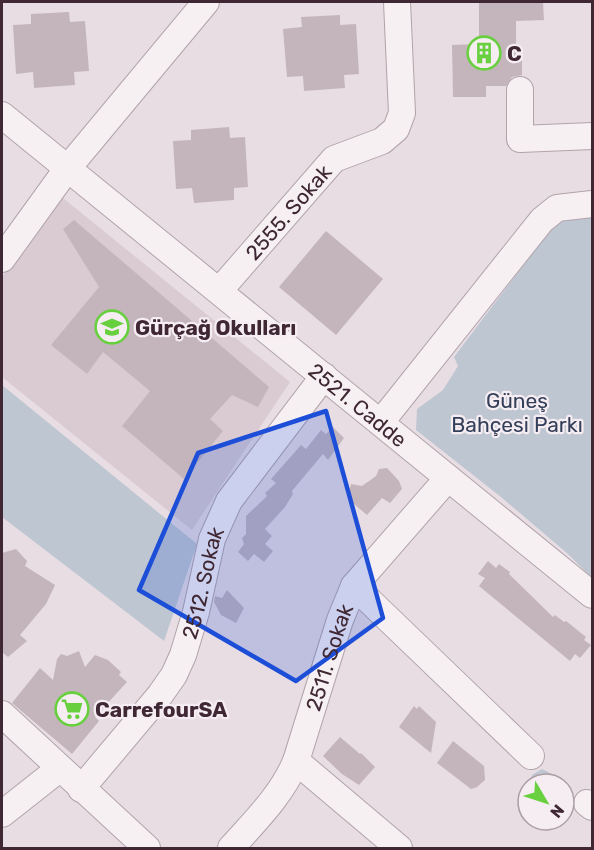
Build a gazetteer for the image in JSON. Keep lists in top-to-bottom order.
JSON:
{
  "streets": {
    "street": [
      "2555. Sokak",
      "2521. Cadde",
      "2512. Sokak",
      "2511. Sokak"
    ]
  },
  "crossings": [
    ["2555. Sokak", "2521. Cadde"],
    ["2521. Cadde", "2512. Sokak"],
    ["2521. Cadde", "2511. Sokak"]
  ],
  "parks": ["Güneş Bahçesi Parkı"],
  "places": {
    "building": ["C"],
    "school or university": ["Gürçağ Okulları"],
    "supermarket": ["CarrefourSA"]
  },
  "north": "bottom right"
}
